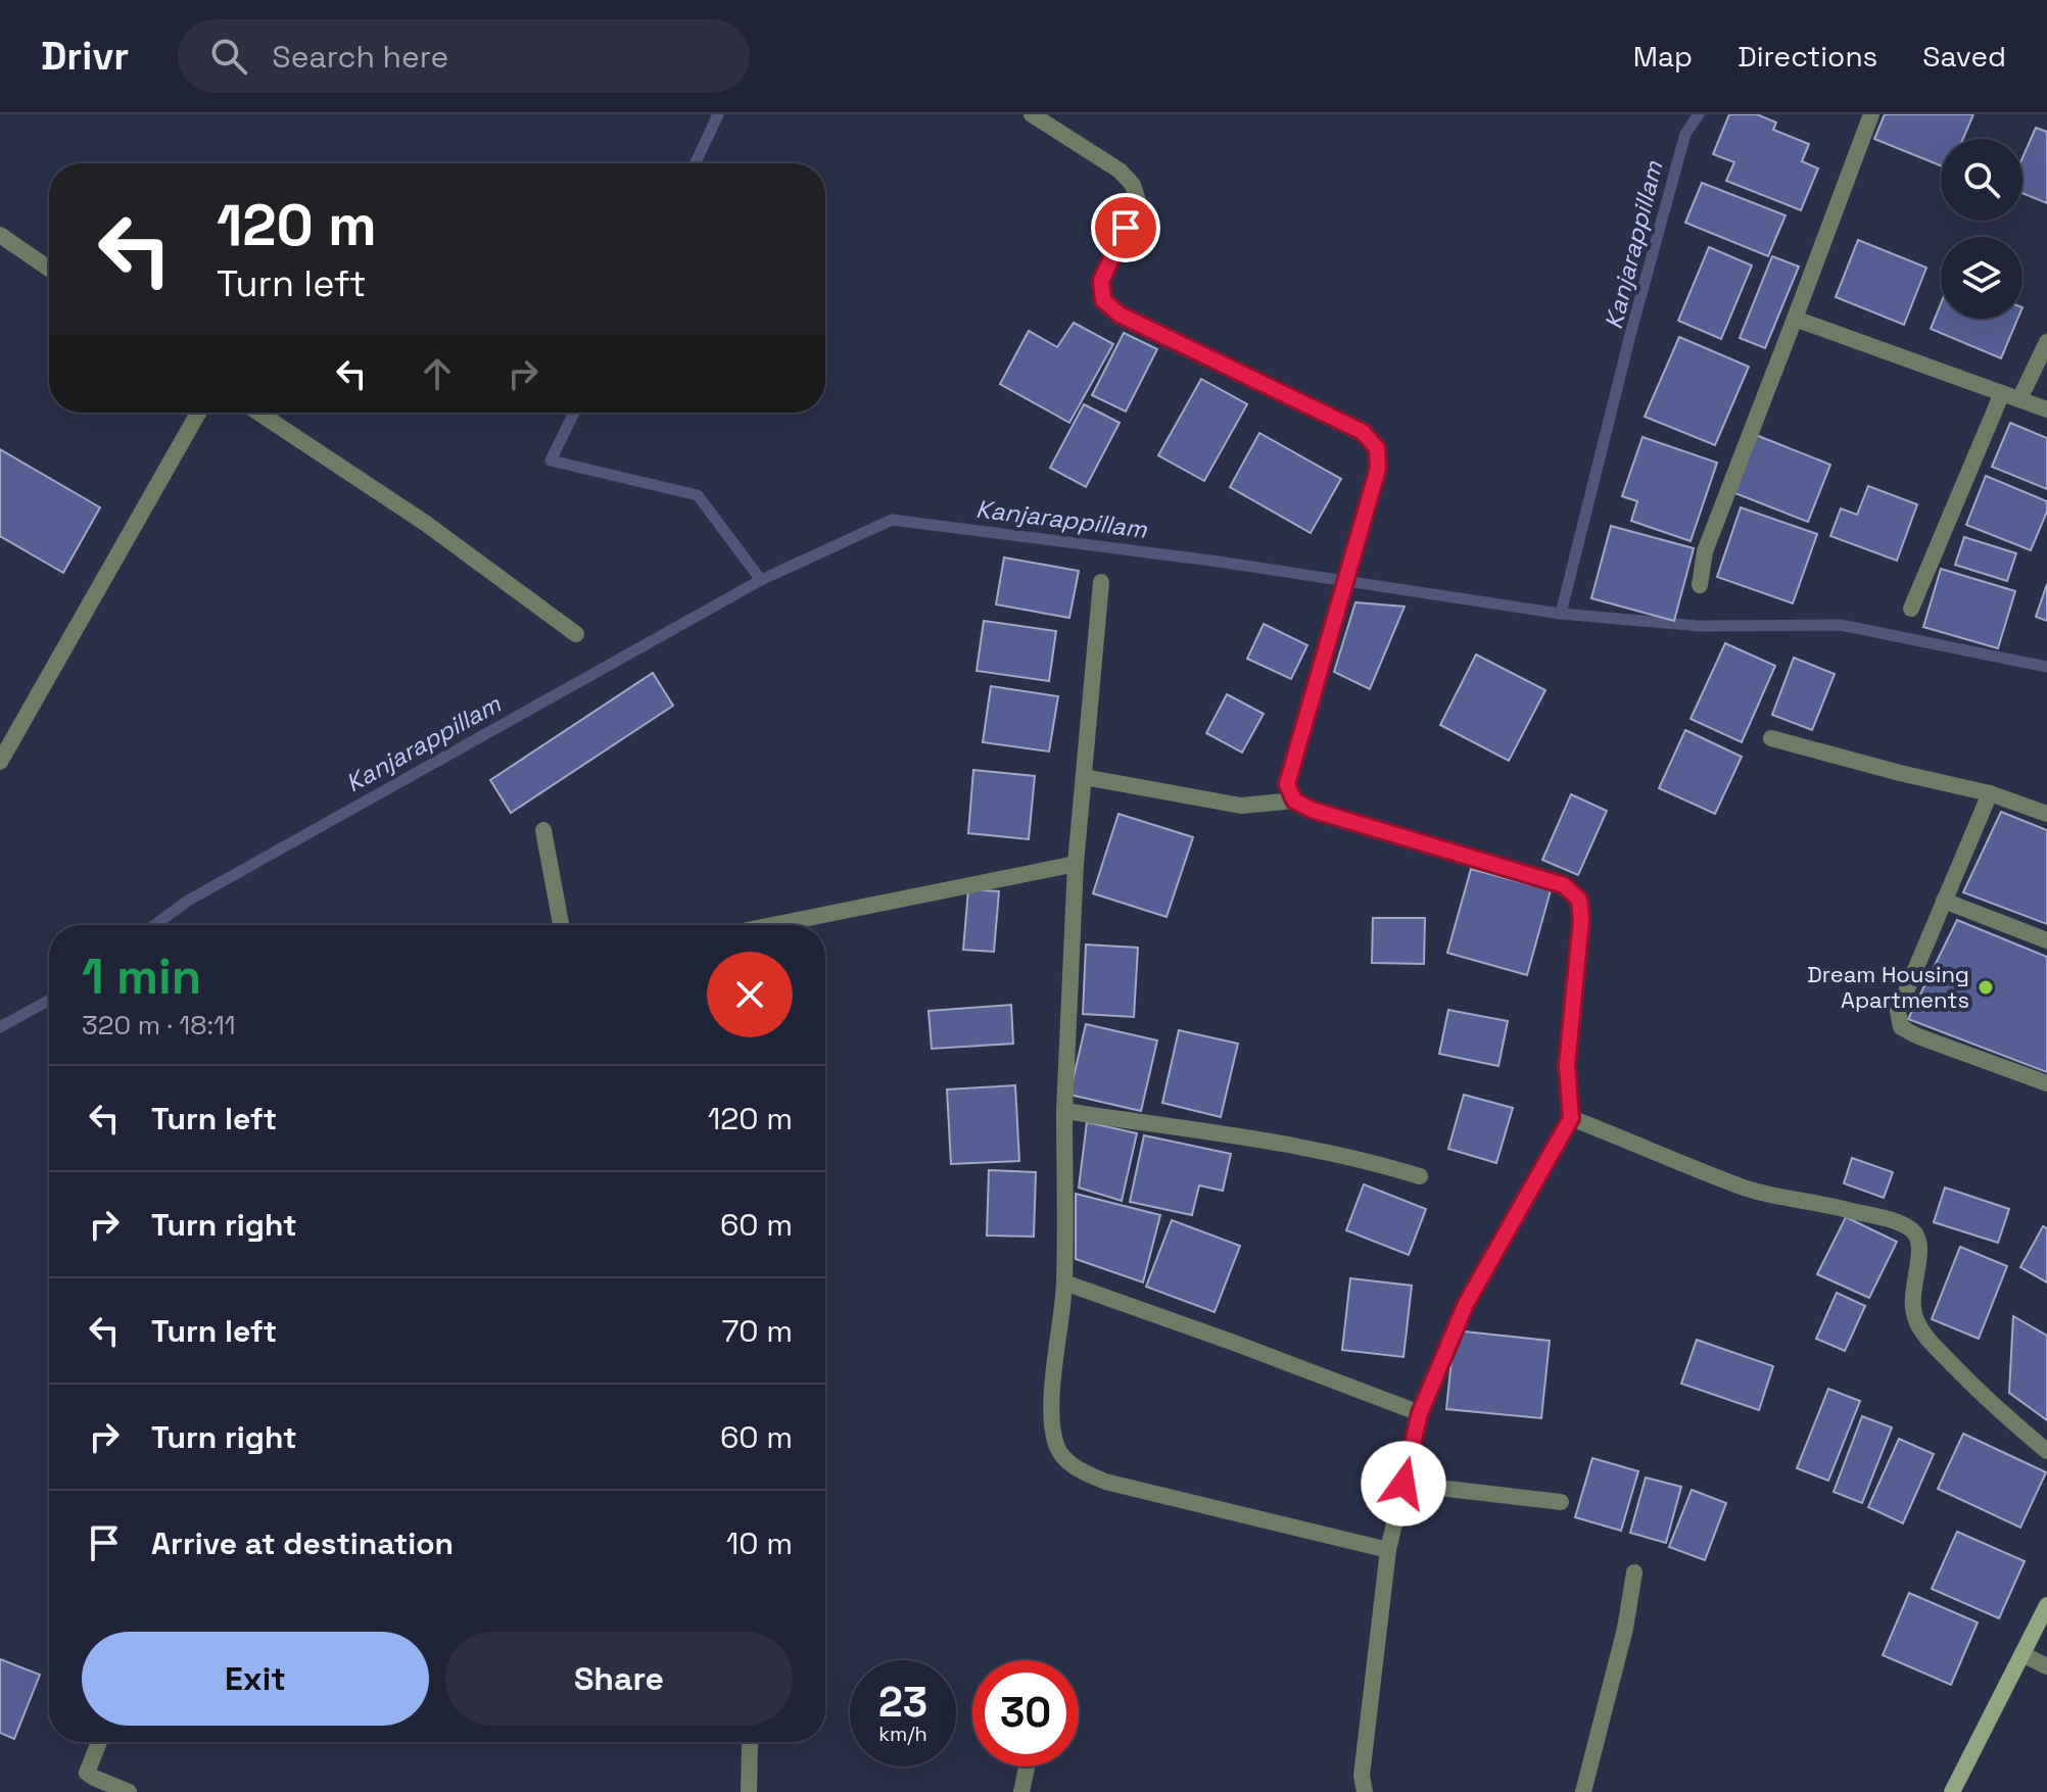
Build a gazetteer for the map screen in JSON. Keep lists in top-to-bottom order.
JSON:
{
  "water": ["Kanjarappillam"],
  "places": ["Dream Housing Apartments"],
  "page": {
    "header": "Drivr",
    "search": "Search here",
    "nav": ["Map", "Directions", "Saved"],
    "turn": ["120 m", "Turn left"],
    "heading": ["1 min", "320 m · 18:11"],
    "list": [
      {
        "name": "Turn left",
        "value": "120 m"
      },
      {
        "name": "Turn right",
        "value": "60 m"
      },
      {
        "name": "Turn left",
        "value": "70 m"
      },
      {
        "name": "Turn right",
        "value": "60 m"
      },
      {
        "name": "Arrive at destination",
        "value": "10 m"
      }
    ],
    "buttons": ["Exit", "Share"],
    "speed": "23 km/h",
    "limit": "30"
  }
}
